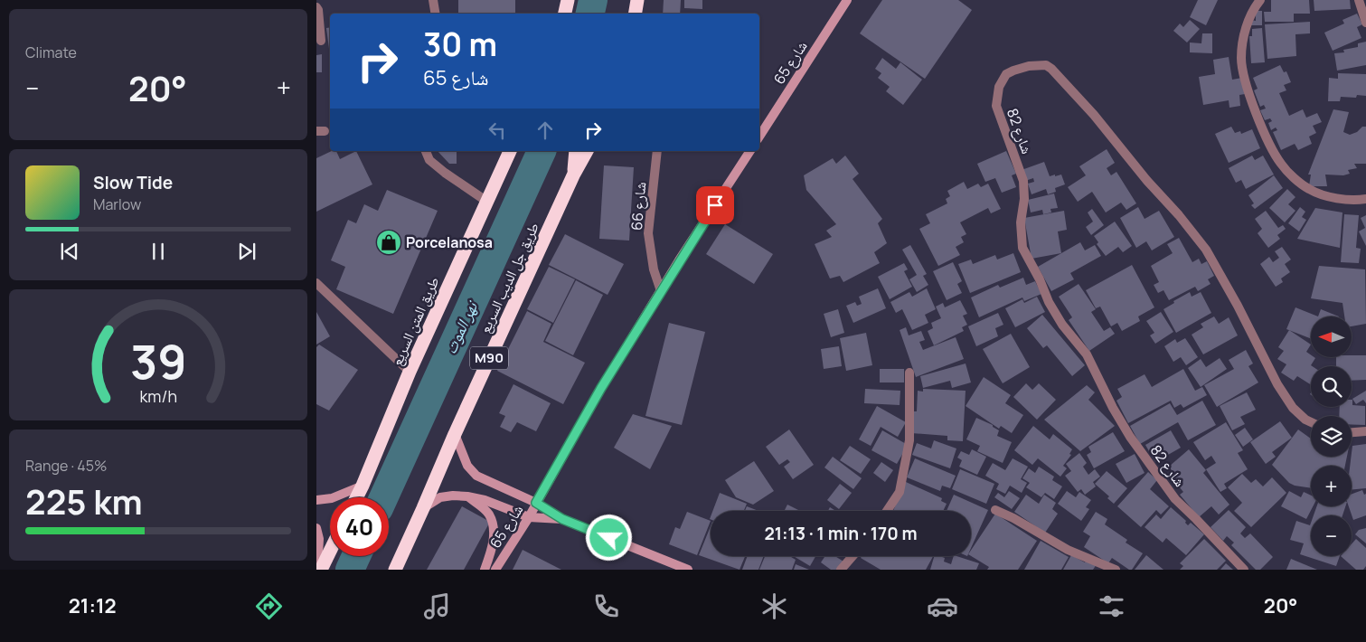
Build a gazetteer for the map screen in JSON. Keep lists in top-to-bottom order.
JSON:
{
  "streets": {
    "highway": ["طريق جل الديب السريع", "طريق المتن السريع", "M90"],
    "main road": ["شارع 65"],
    "street": ["شارع 82", "شارع 66"]
  },
  "crossings": [
    ["شارع 65", "شارع 66"]
  ],
  "water": ["نهر الموت"],
  "places": {
    "shop": ["Porcelanosa"]
  },
  "north": "left",
  "page": {
    "tile": [
      "Climate",
      ["Range · 45%", "225 km"]
    ],
    "turn": ["30 m", "شارع 65"],
    "heat": ["−", "20°", "+"],
    "song": ["Slow Tide", "Marlow"],
    "map_buttons": ["+", "−"],
    "limit": "40",
    "trip": "21:13 · 1 min · 170 m",
    "tabs": ["21:12", "20°"],
    "gauge": ["39", "km/h"]
  }
}
